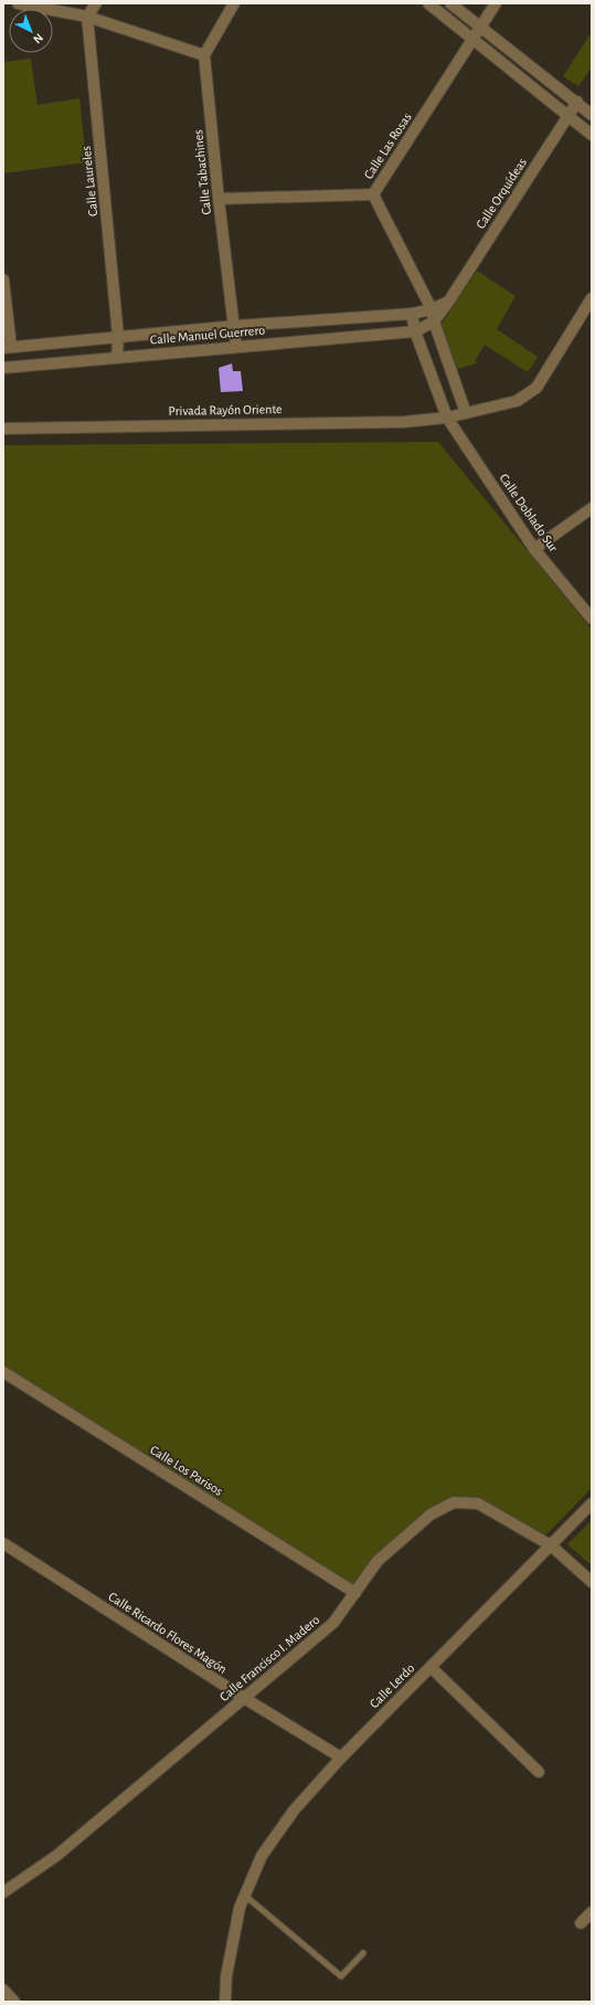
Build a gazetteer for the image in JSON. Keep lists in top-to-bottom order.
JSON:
{
  "streets": {
    "street": [
      "Calle Las Rosas",
      "Calle Tabachines",
      "Calle Laureles",
      "Calle Orquídeas",
      "Calle Manuel Guerrero",
      "Privada Rayón Oriente",
      "Calle Doblado Sur",
      "Calle Los Parisos",
      "Calle Ricardo Flores Magón",
      "Calle Francisco I. Madero",
      "Calle Lerdo"
    ]
  },
  "crossings": [
    ["Calle Las Rosas", "Calle Tabachines"],
    ["Calle Tabachines", "Calle Manuel Guerrero"],
    ["Calle Laureles", "Calle Manuel Guerrero"],
    ["Calle Orquídeas", "Calle Manuel Guerrero"],
    ["Privada Rayón Oriente", "Calle Doblado Sur"],
    ["Calle Los Parisos", "Calle Francisco I. Madero"],
    ["Calle Ricardo Flores Magón", "Calle Francisco I. Madero"],
    ["Calle Ricardo Flores Magón", "Calle Lerdo"],
    ["Calle Francisco I. Madero", "Calle Lerdo"]
  ],
  "north": "bottom right"
}
